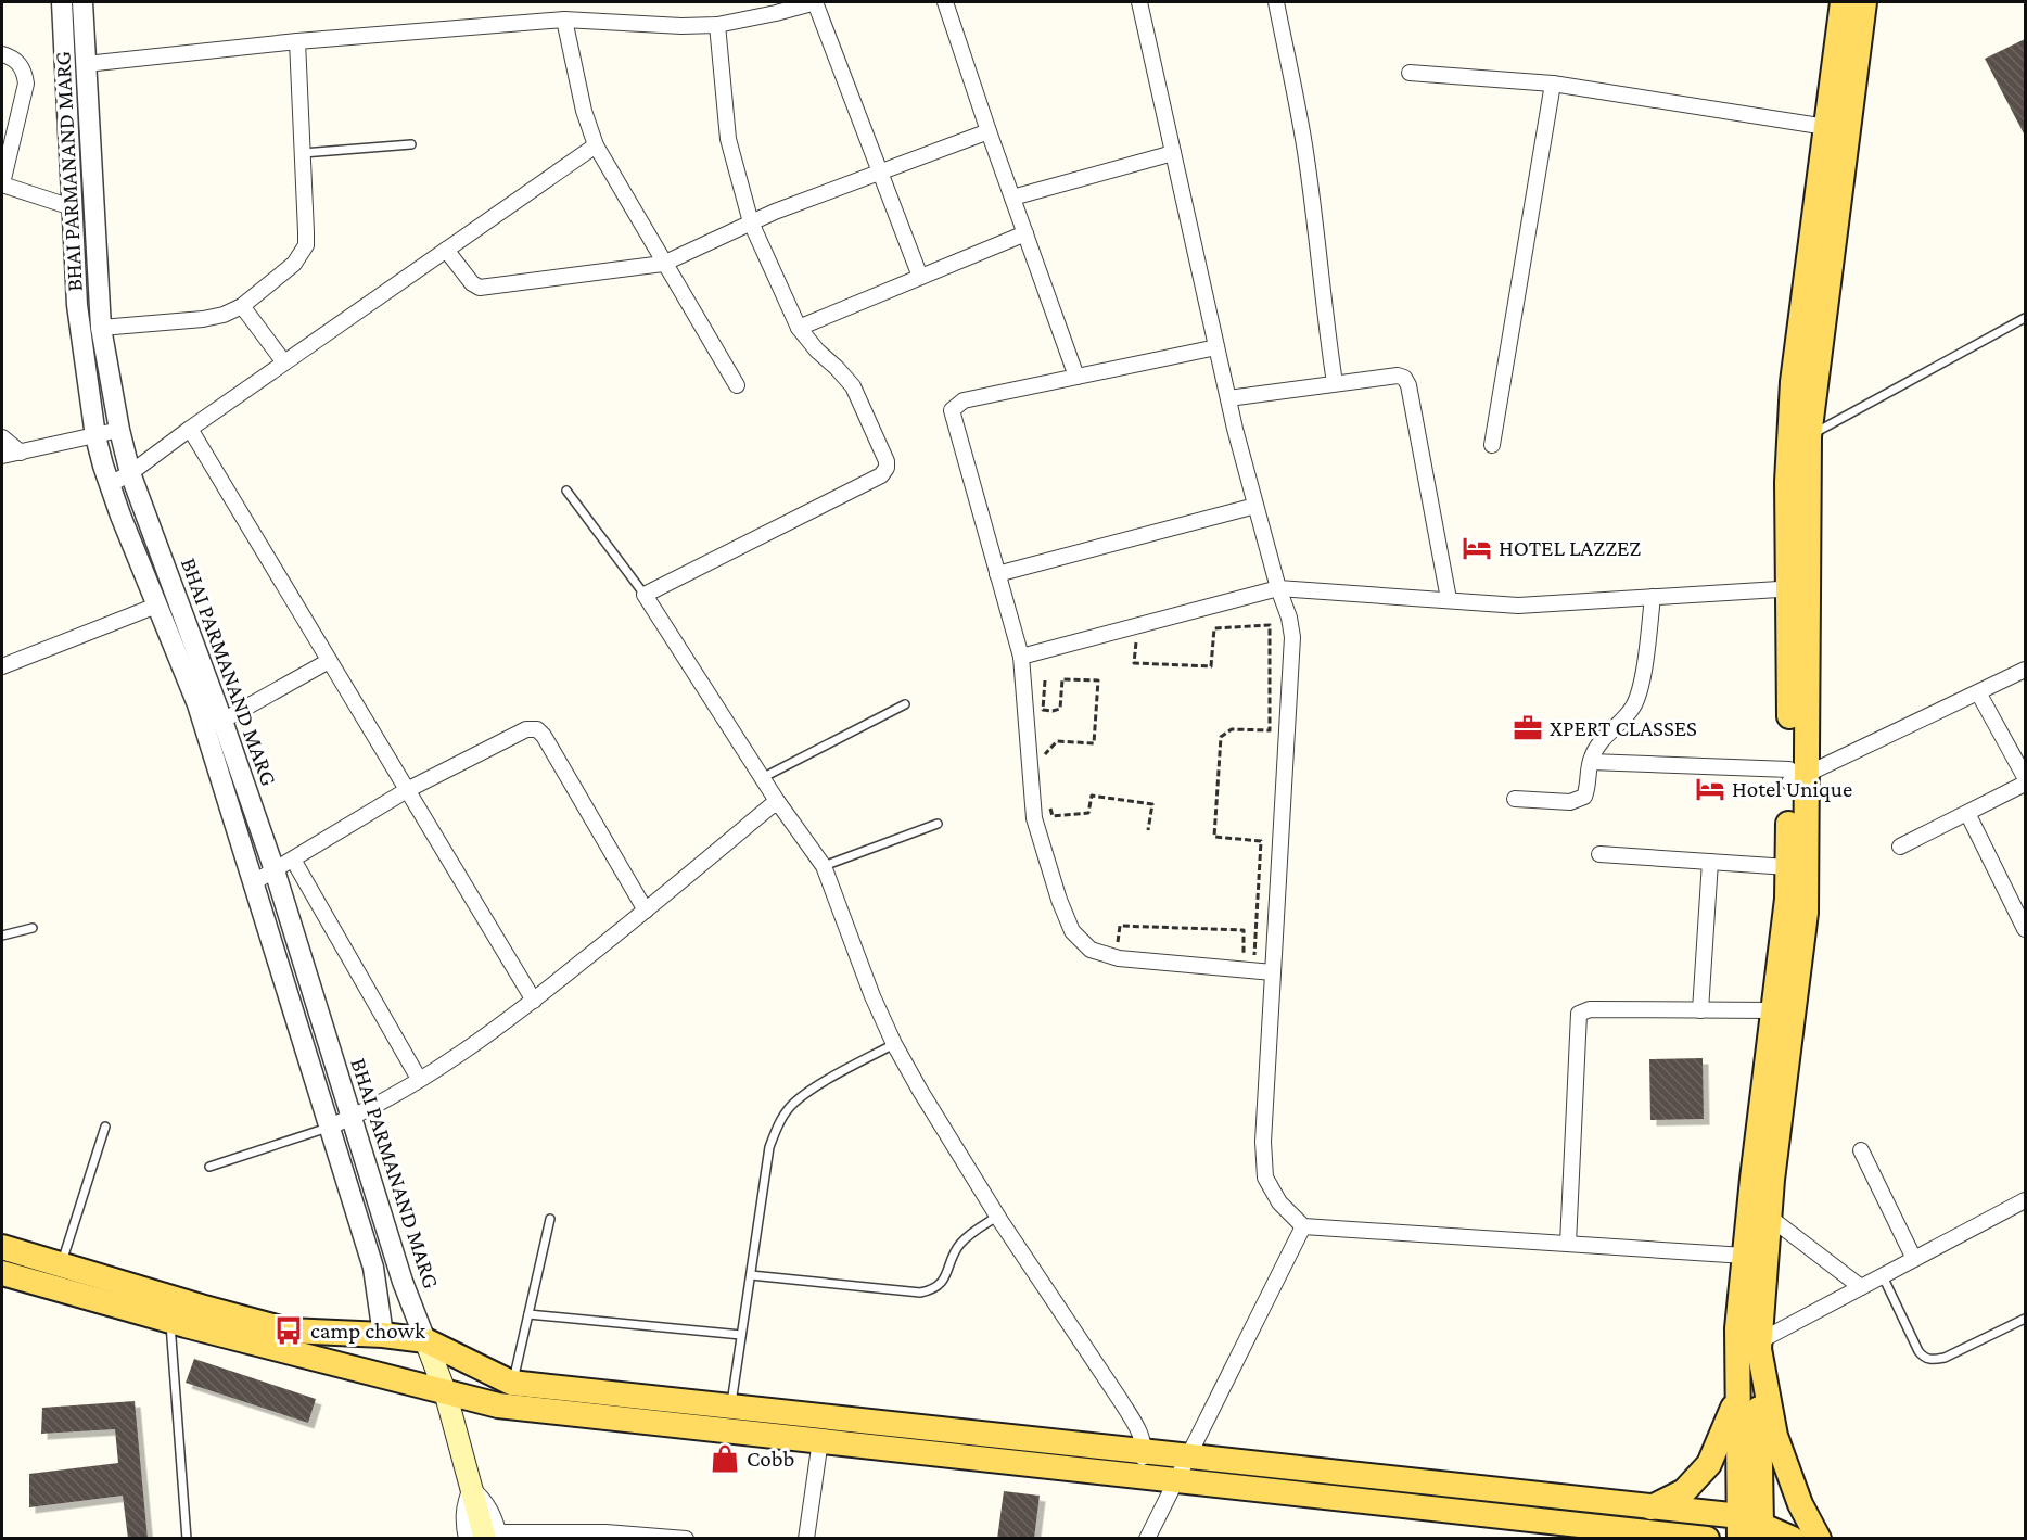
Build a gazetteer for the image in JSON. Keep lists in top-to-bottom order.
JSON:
{
  "streets": {
    "street": ["BHAI PARMANAND MARG"]
  },
  "places": {
    "hotel": ["HOTEL LAZZEZ", "Hotel Unique"],
    "office": ["XPERT CLASSES"],
    "bus stop": ["camp chowk"],
    "shop": ["Cobb"]
  }
}
